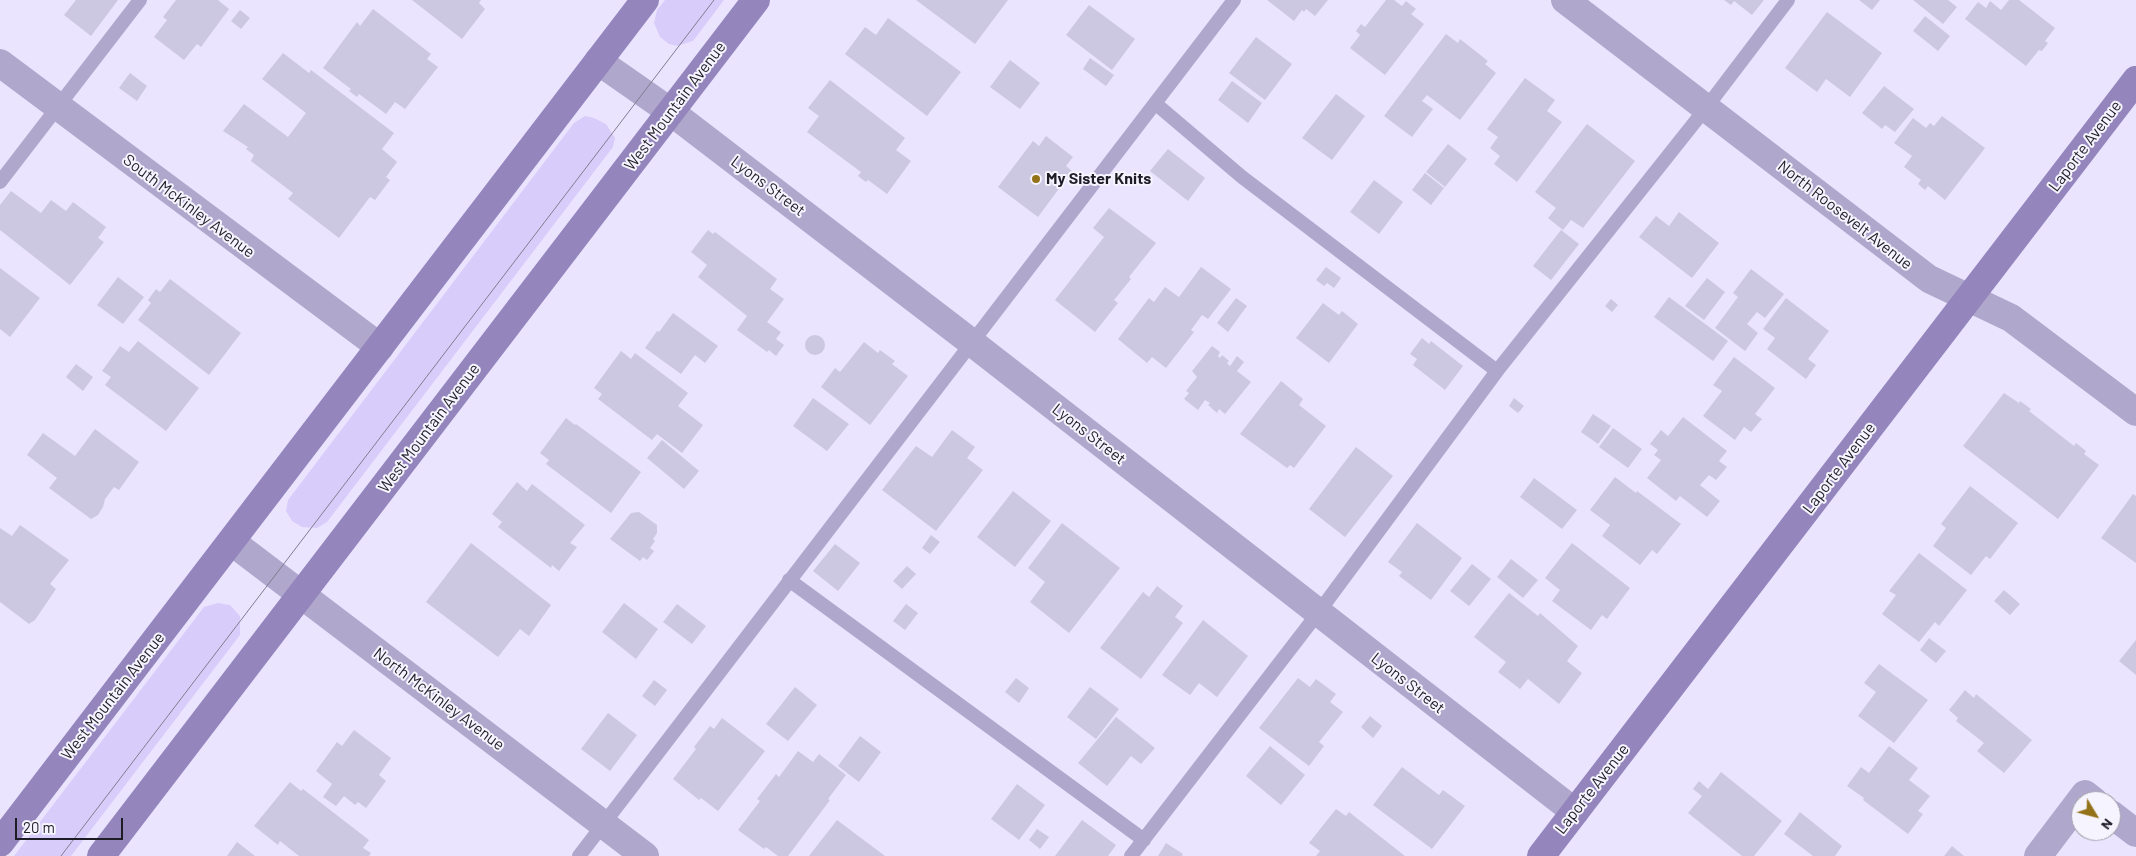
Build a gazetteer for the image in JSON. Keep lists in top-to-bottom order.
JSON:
{
  "streets": {
    "street": [
      "West Mountain Avenue",
      "Laporte Avenue",
      "Lyons Street",
      "South McKinley Avenue",
      "North Roosevelt Avenue",
      "North McKinley Avenue"
    ]
  },
  "crossings": [
    ["West Mountain Avenue", "Lyons Street"],
    ["West Mountain Avenue", "South McKinley Avenue"],
    ["West Mountain Avenue", "North McKinley Avenue"],
    ["Laporte Avenue", "Lyons Street"],
    ["Laporte Avenue", "North Roosevelt Avenue"]
  ],
  "places": ["My Sister Knits"],
  "scale_bar": "20 m",
  "north": "bottom right"
}
